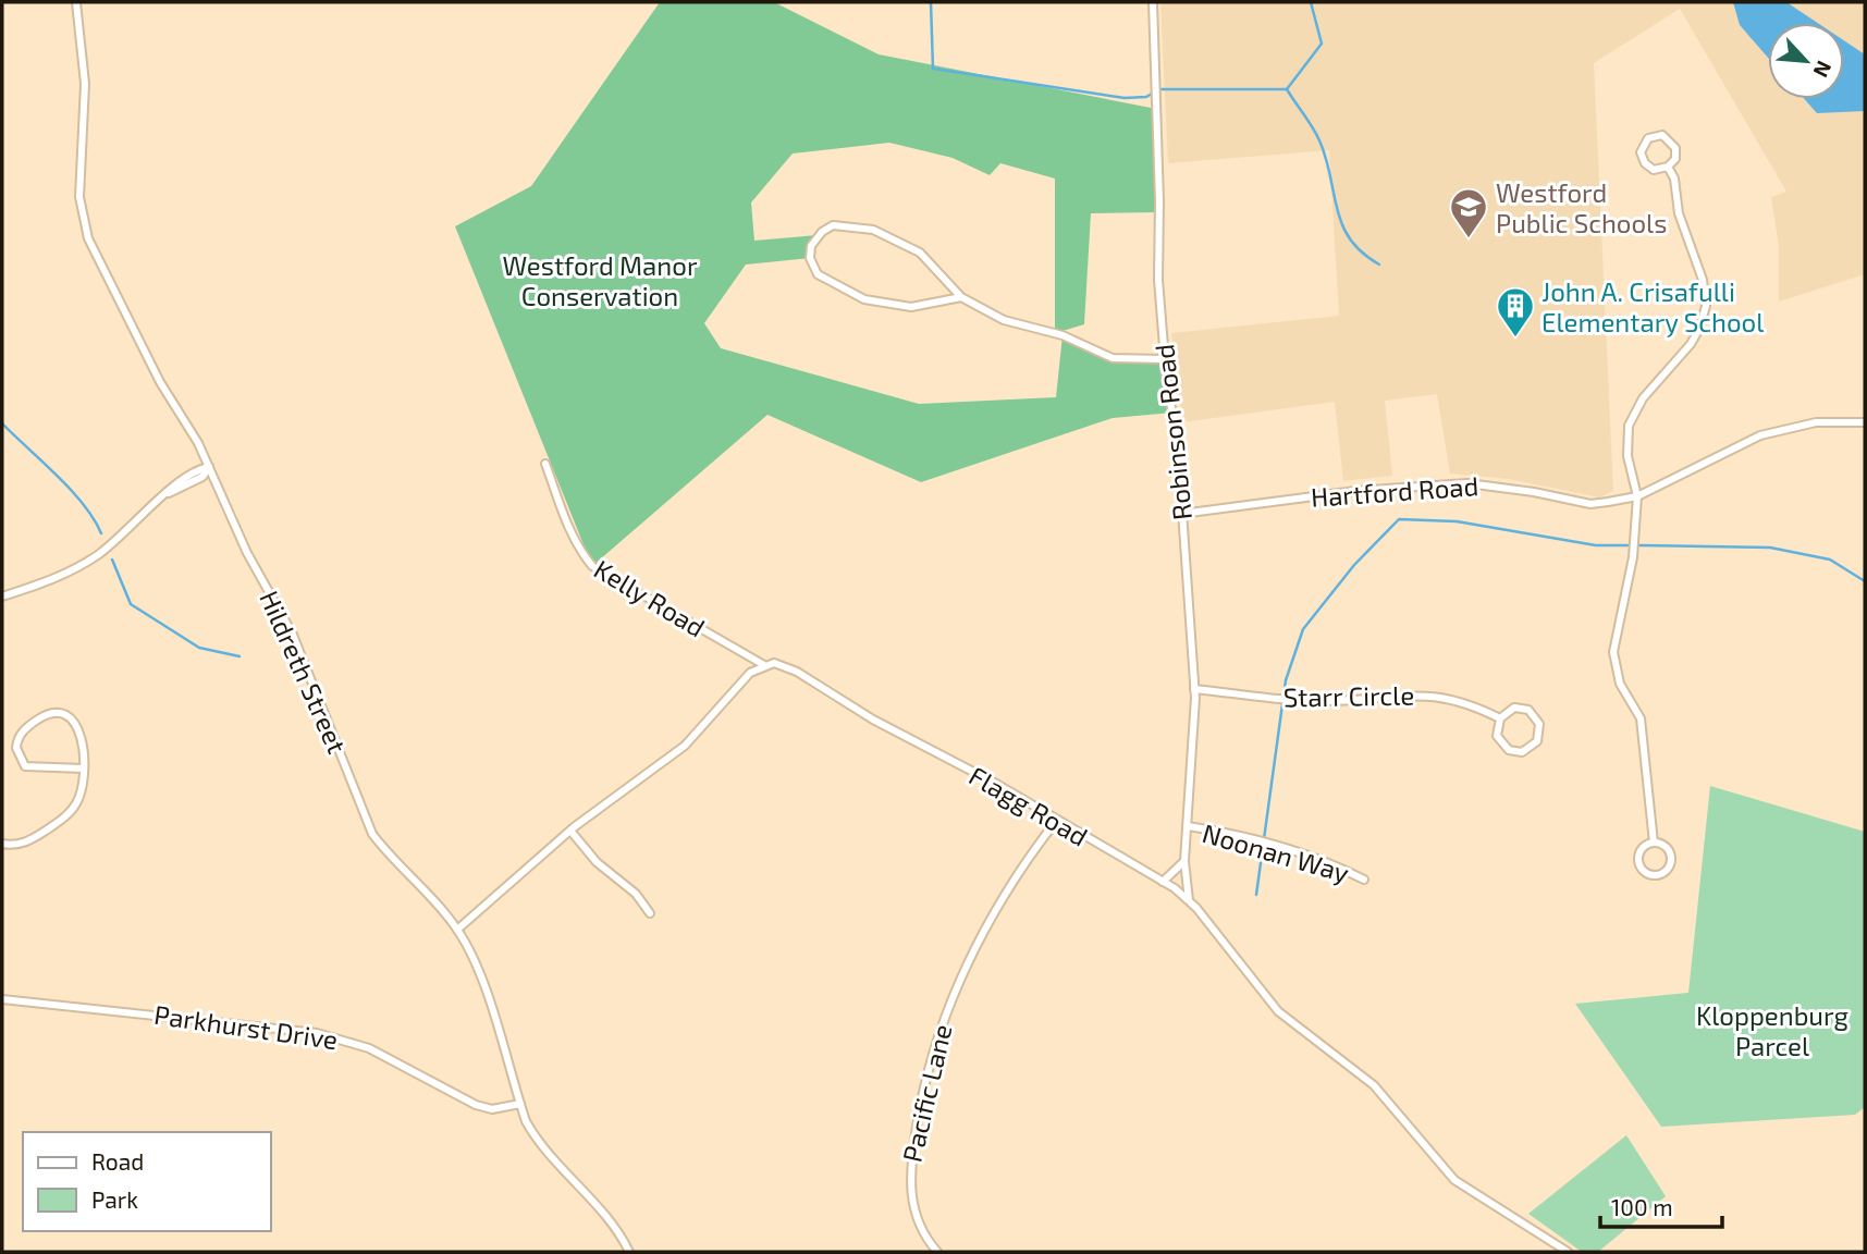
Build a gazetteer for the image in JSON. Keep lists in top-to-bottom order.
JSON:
{
  "streets": {
    "street": [
      "Robinson Road",
      "Hartford Road",
      "Kelly Road",
      "Hildreth Street",
      "Starr Circle",
      "Flagg Road",
      "Noonan Way",
      "Parkhurst Drive",
      "Pacific Lane"
    ]
  },
  "crossings": [
    ["Robinson Road", "Hartford Road"],
    ["Robinson Road", "Starr Circle"],
    ["Robinson Road", "Flagg Road"],
    ["Robinson Road", "Noonan Way"],
    ["Kelly Road", "Flagg Road"],
    ["Hildreth Street", "Parkhurst Drive"],
    ["Flagg Road", "Pacific Lane"]
  ],
  "parks": ["Westford Manor Conservation", "Kloppenburg Parcel"],
  "places": {
    "school or university": ["Westford Public Schools"],
    "building": ["John A. Crisafulli Elementary School"]
  },
  "legend": ["Road", "Park"],
  "scale_bar": "100 m",
  "north": "bottom right"
}
